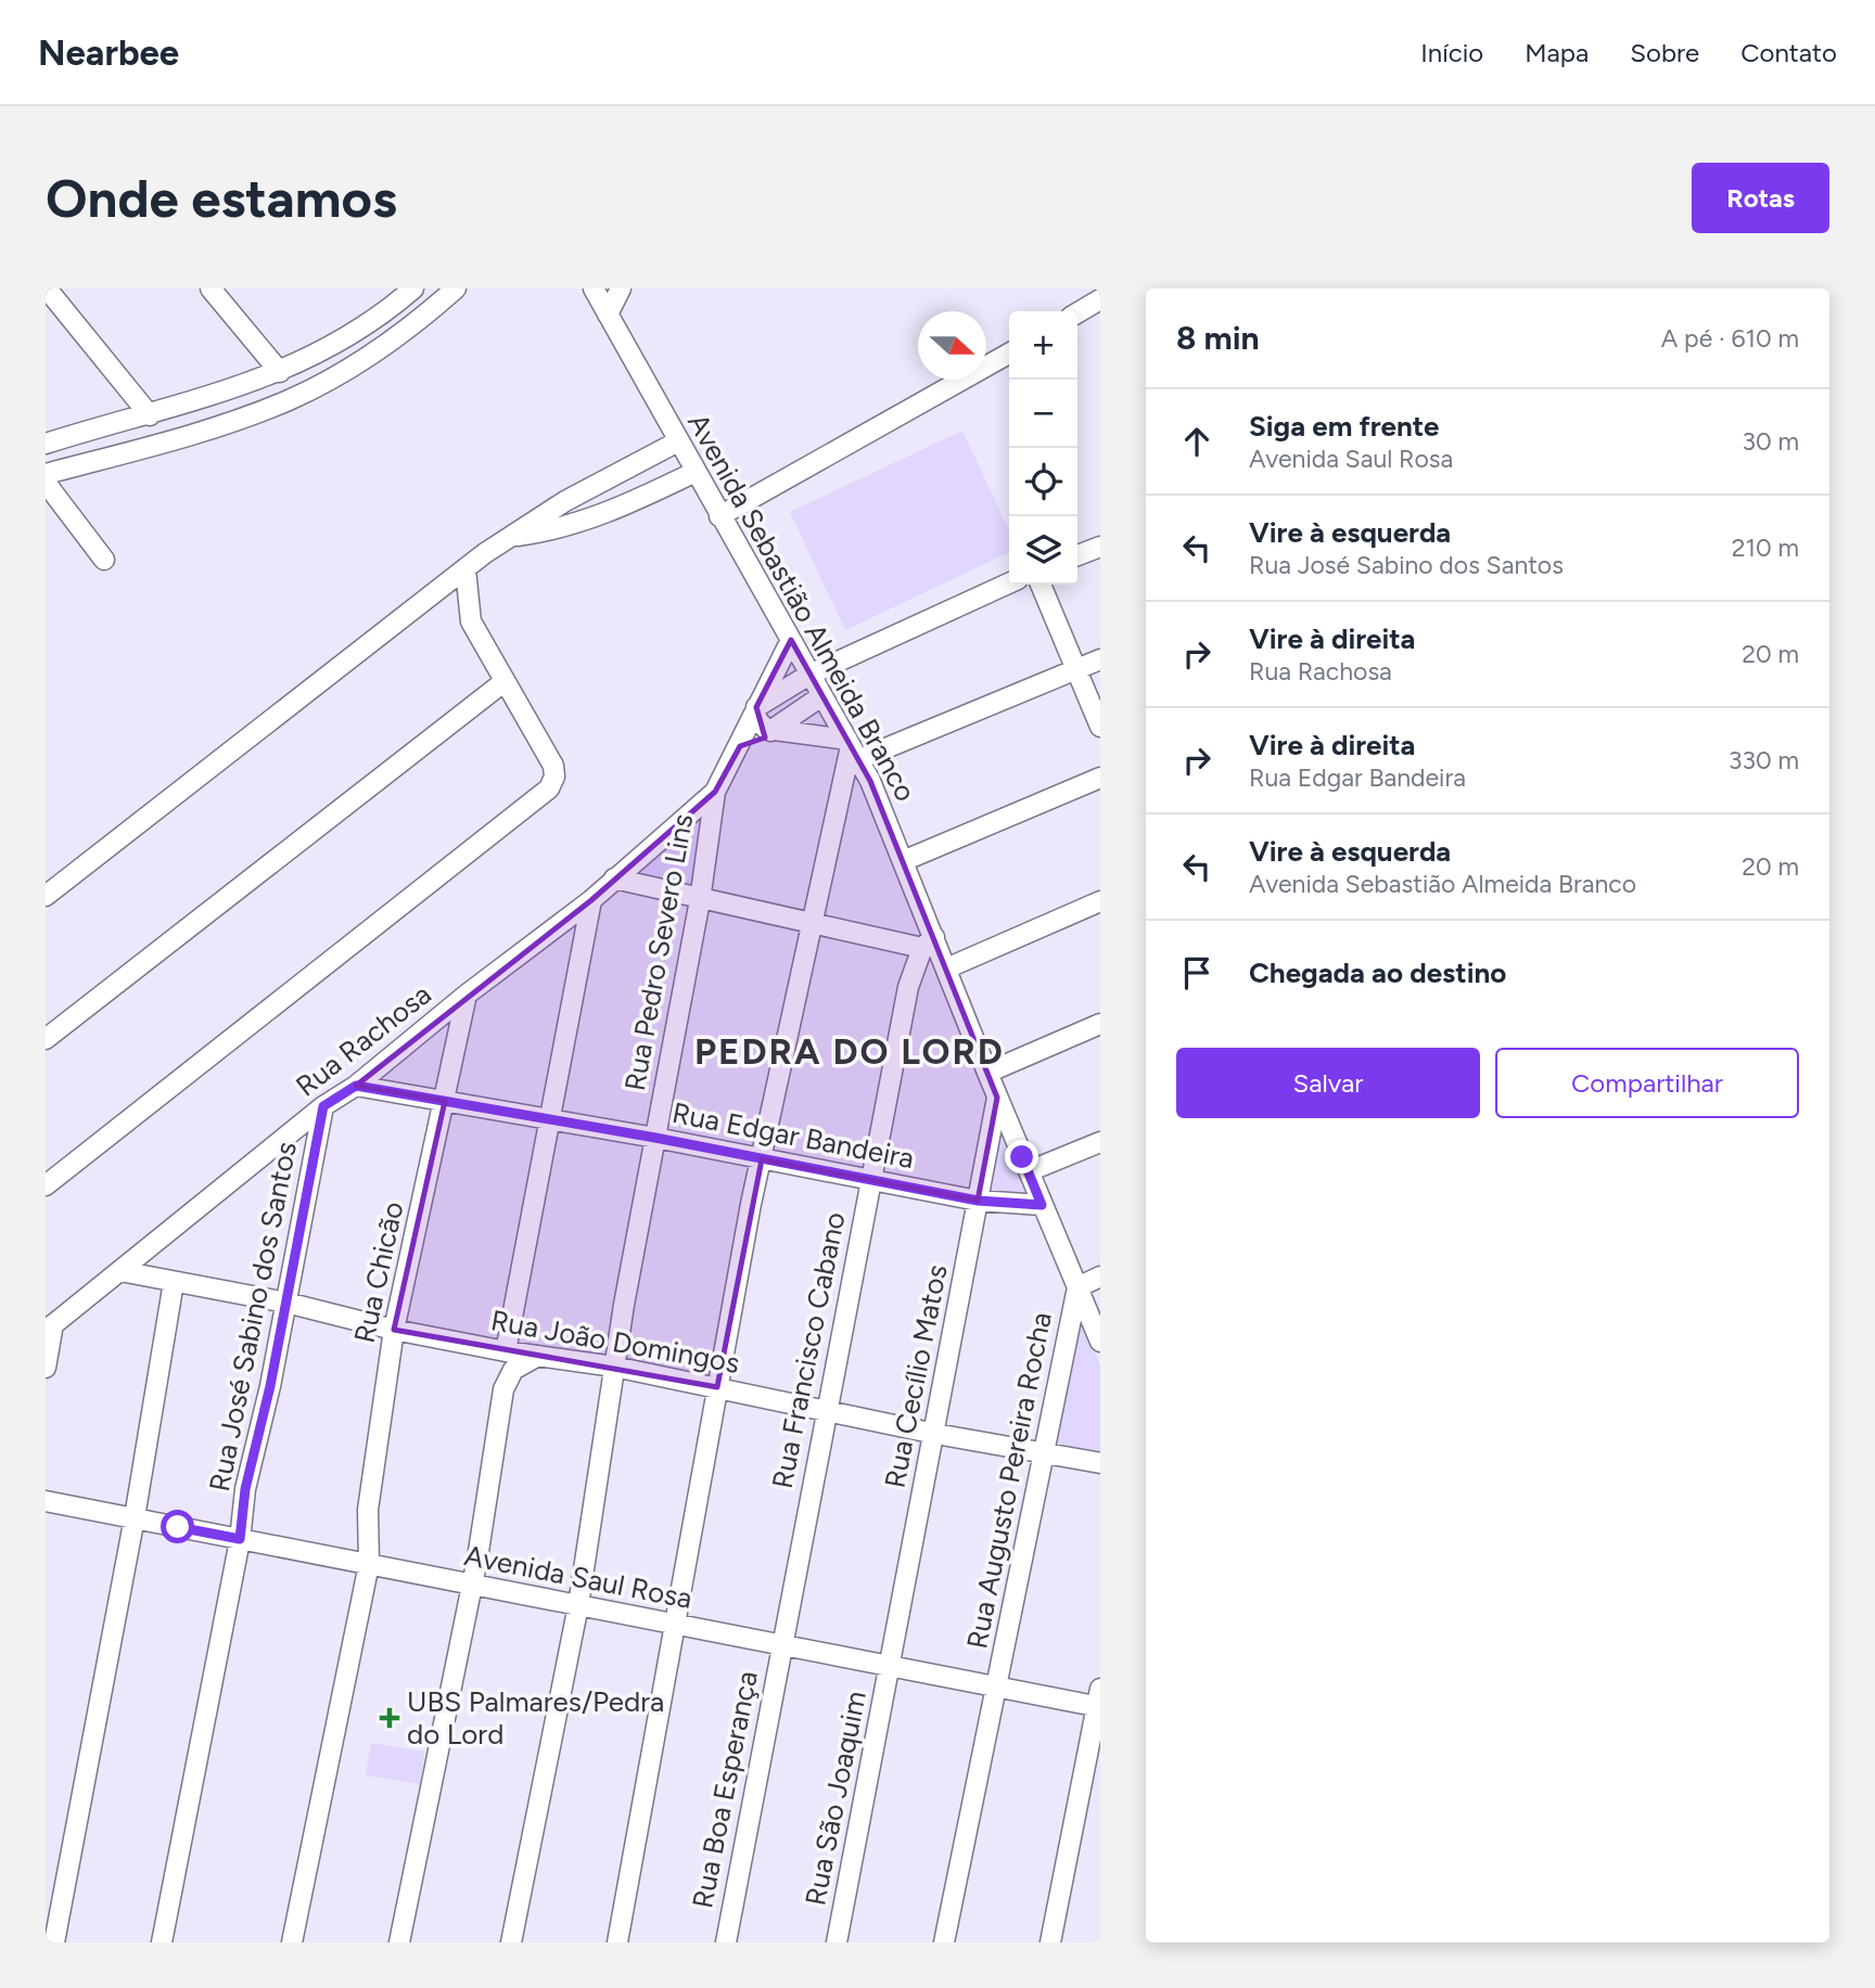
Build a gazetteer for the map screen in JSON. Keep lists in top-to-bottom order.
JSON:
{
  "streets": {
    "street": [
      "Avenida Sebastião Almeida Branco",
      "Rua Pedro Severo Lins",
      "Rua Rachosa",
      "Rua Edgar Bandeira",
      "Rua Chicão",
      "Rua José Sabino dos Santos",
      "Rua João Domingos",
      "Rua Francisco Cabano",
      "Rua Cecílio Matos",
      "Rua Augusto Pereira Rocha",
      "Avenida Saul Rosa",
      "Rua Boa Esperança",
      "Rua São Joaquim"
    ]
  },
  "crossings": [
    ["Avenida Sebastião Almeida Branco", "Rua Pedro Severo Lins"],
    ["Avenida Sebastião Almeida Branco", "Rua Edgar Bandeira"],
    ["Avenida Sebastião Almeida Branco", "Rua Francisco Cabano"],
    ["Avenida Sebastião Almeida Branco", "Rua Cecílio Matos"],
    ["Avenida Sebastião Almeida Branco", "Rua Augusto Pereira Rocha"],
    ["Rua Pedro Severo Lins", "Rua Rachosa"],
    ["Rua Pedro Severo Lins", "Rua Edgar Bandeira"],
    ["Rua Pedro Severo Lins", "Rua João Domingos"],
    ["Rua Pedro Severo Lins", "Avenida Saul Rosa"],
    ["Rua Rachosa", "Rua Edgar Bandeira"],
    ["Rua Rachosa", "Rua Chicão"],
    ["Rua Rachosa", "Rua José Sabino dos Santos"],
    ["Rua Rachosa", "Rua João Domingos"],
    ["Rua Edgar Bandeira", "Rua Chicão"],
    ["Rua Edgar Bandeira", "Rua Francisco Cabano"],
    ["Rua Edgar Bandeira", "Rua Cecílio Matos"],
    ["Rua Chicão", "Rua João Domingos"],
    ["Rua Chicão", "Avenida Saul Rosa"],
    ["Rua José Sabino dos Santos", "Rua João Domingos"],
    ["Rua José Sabino dos Santos", "Avenida Saul Rosa"],
    ["Rua João Domingos", "Rua Francisco Cabano"],
    ["Rua João Domingos", "Rua Cecílio Matos"],
    ["Rua João Domingos", "Rua Augusto Pereira Rocha"],
    ["Rua Francisco Cabano", "Avenida Saul Rosa"],
    ["Rua Francisco Cabano", "Rua Boa Esperança"],
    ["Rua Cecílio Matos", "Avenida Saul Rosa"],
    ["Rua Cecílio Matos", "Rua São Joaquim"],
    ["Rua Augusto Pereira Rocha", "Avenida Saul Rosa"],
    ["Avenida Saul Rosa", "Rua Boa Esperança"],
    ["Avenida Saul Rosa", "Rua São Joaquim"]
  ],
  "districts": ["PEDRA DO LORD"],
  "places": {
    "health": ["UBS Palmares/Pedra do Lord"]
  },
  "north": "right",
  "page": {
    "header": "Nearbee",
    "nav": [
      "Início",
      "Mapa",
      "Sobre",
      "Contato"
    ],
    "buttons": [
      "Rotas",
      ["Salvar", "Compartilhar"]
    ],
    "title": "Onde estamos",
    "heading": ["8 min", "A pé · 610 m"],
    "map_buttons": ["+", "−"],
    "list": [
      ["Siga em frente", "Avenida Saul Rosa", "30 m"],
      ["Vire à esquerda", "Rua José Sabino dos Santos", "210 m"],
      ["Vire à direita", "Rua Rachosa", "20 m"],
      ["Vire à direita", "Rua Edgar Bandeira", "330 m"],
      ["Vire à esquerda", "Avenida Sebastião Almeida Branco", "20 m"],
      "Chegada ao destino"
    ]
  }
}
